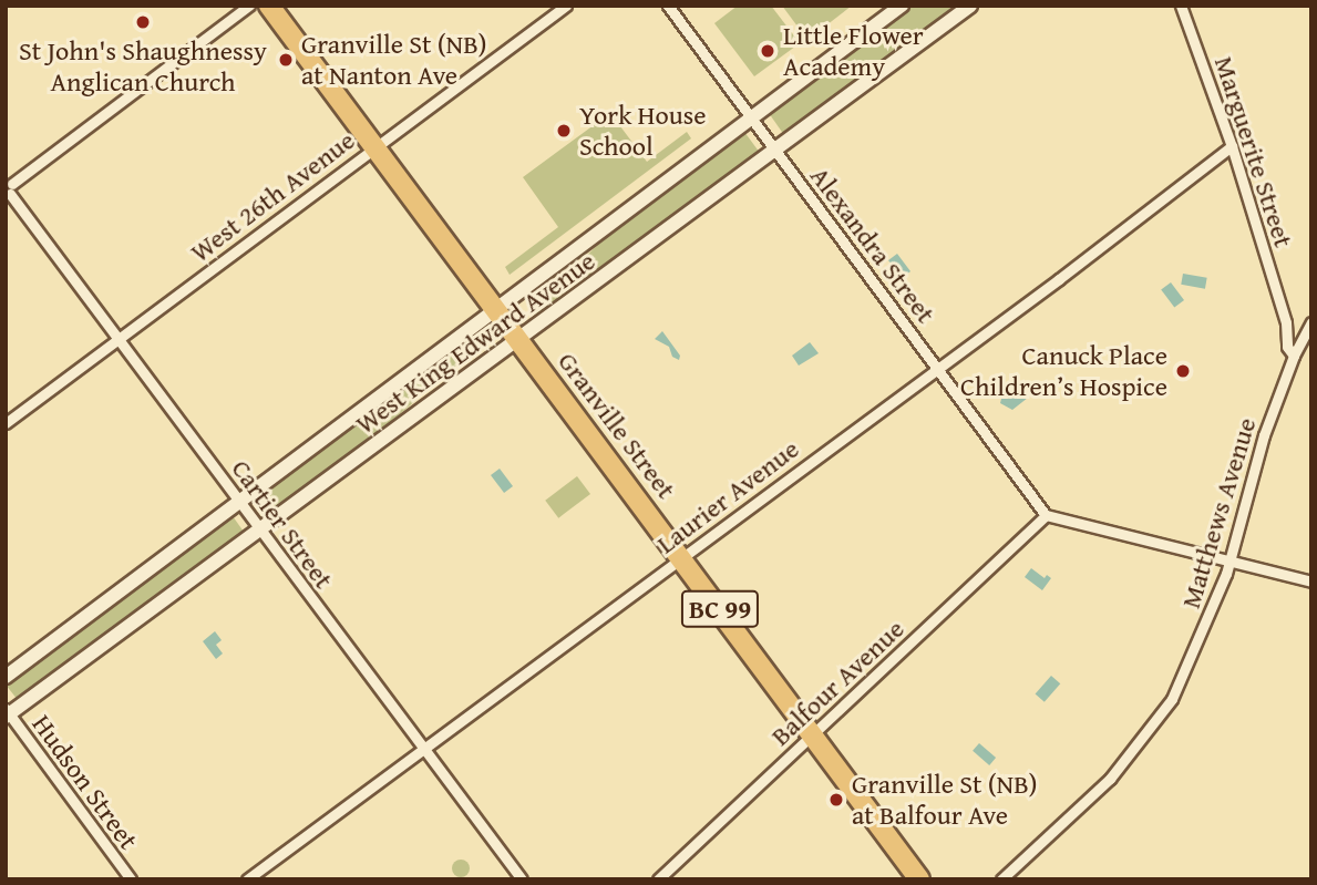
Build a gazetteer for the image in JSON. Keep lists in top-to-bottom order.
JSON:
{
  "streets": {
    "highway": ["Granville Street", "BC 99"],
    "main road": ["West King Edward Avenue"],
    "street": [
      "Marguerite Street",
      "West 26th Avenue",
      "Alexandra Street",
      "Laurier Avenue",
      "Matthews Avenue",
      "Cartier Street",
      "Balfour Avenue",
      "Hudson Street"
    ]
  },
  "crossings": [
    ["Marguerite Street", "Laurier Avenue"],
    ["Marguerite Street", "Matthews Avenue"],
    ["West 26th Avenue", "Granville Street"],
    ["West 26th Avenue", "Cartier Street"],
    ["Alexandra Street", "West King Edward Avenue"],
    ["Alexandra Street", "Laurier Avenue"],
    ["Alexandra Street", "Balfour Avenue"],
    ["West King Edward Avenue", "Granville Street"],
    ["West King Edward Avenue", "Cartier Street"],
    ["West King Edward Avenue", "Hudson Street"],
    ["Granville Street", "Laurier Avenue"],
    ["Granville Street", "Balfour Avenue"],
    ["Laurier Avenue", "Cartier Street"]
  ],
  "places": [
    "St John's Shaughnessy Anglican Church",
    "Little Flower Academy",
    "Granville St (NB) at Nanton Ave",
    "York House School",
    "Canuck Place Children’s Hospice",
    "Granville St (NB) at Balfour Ave"
  ]
}
